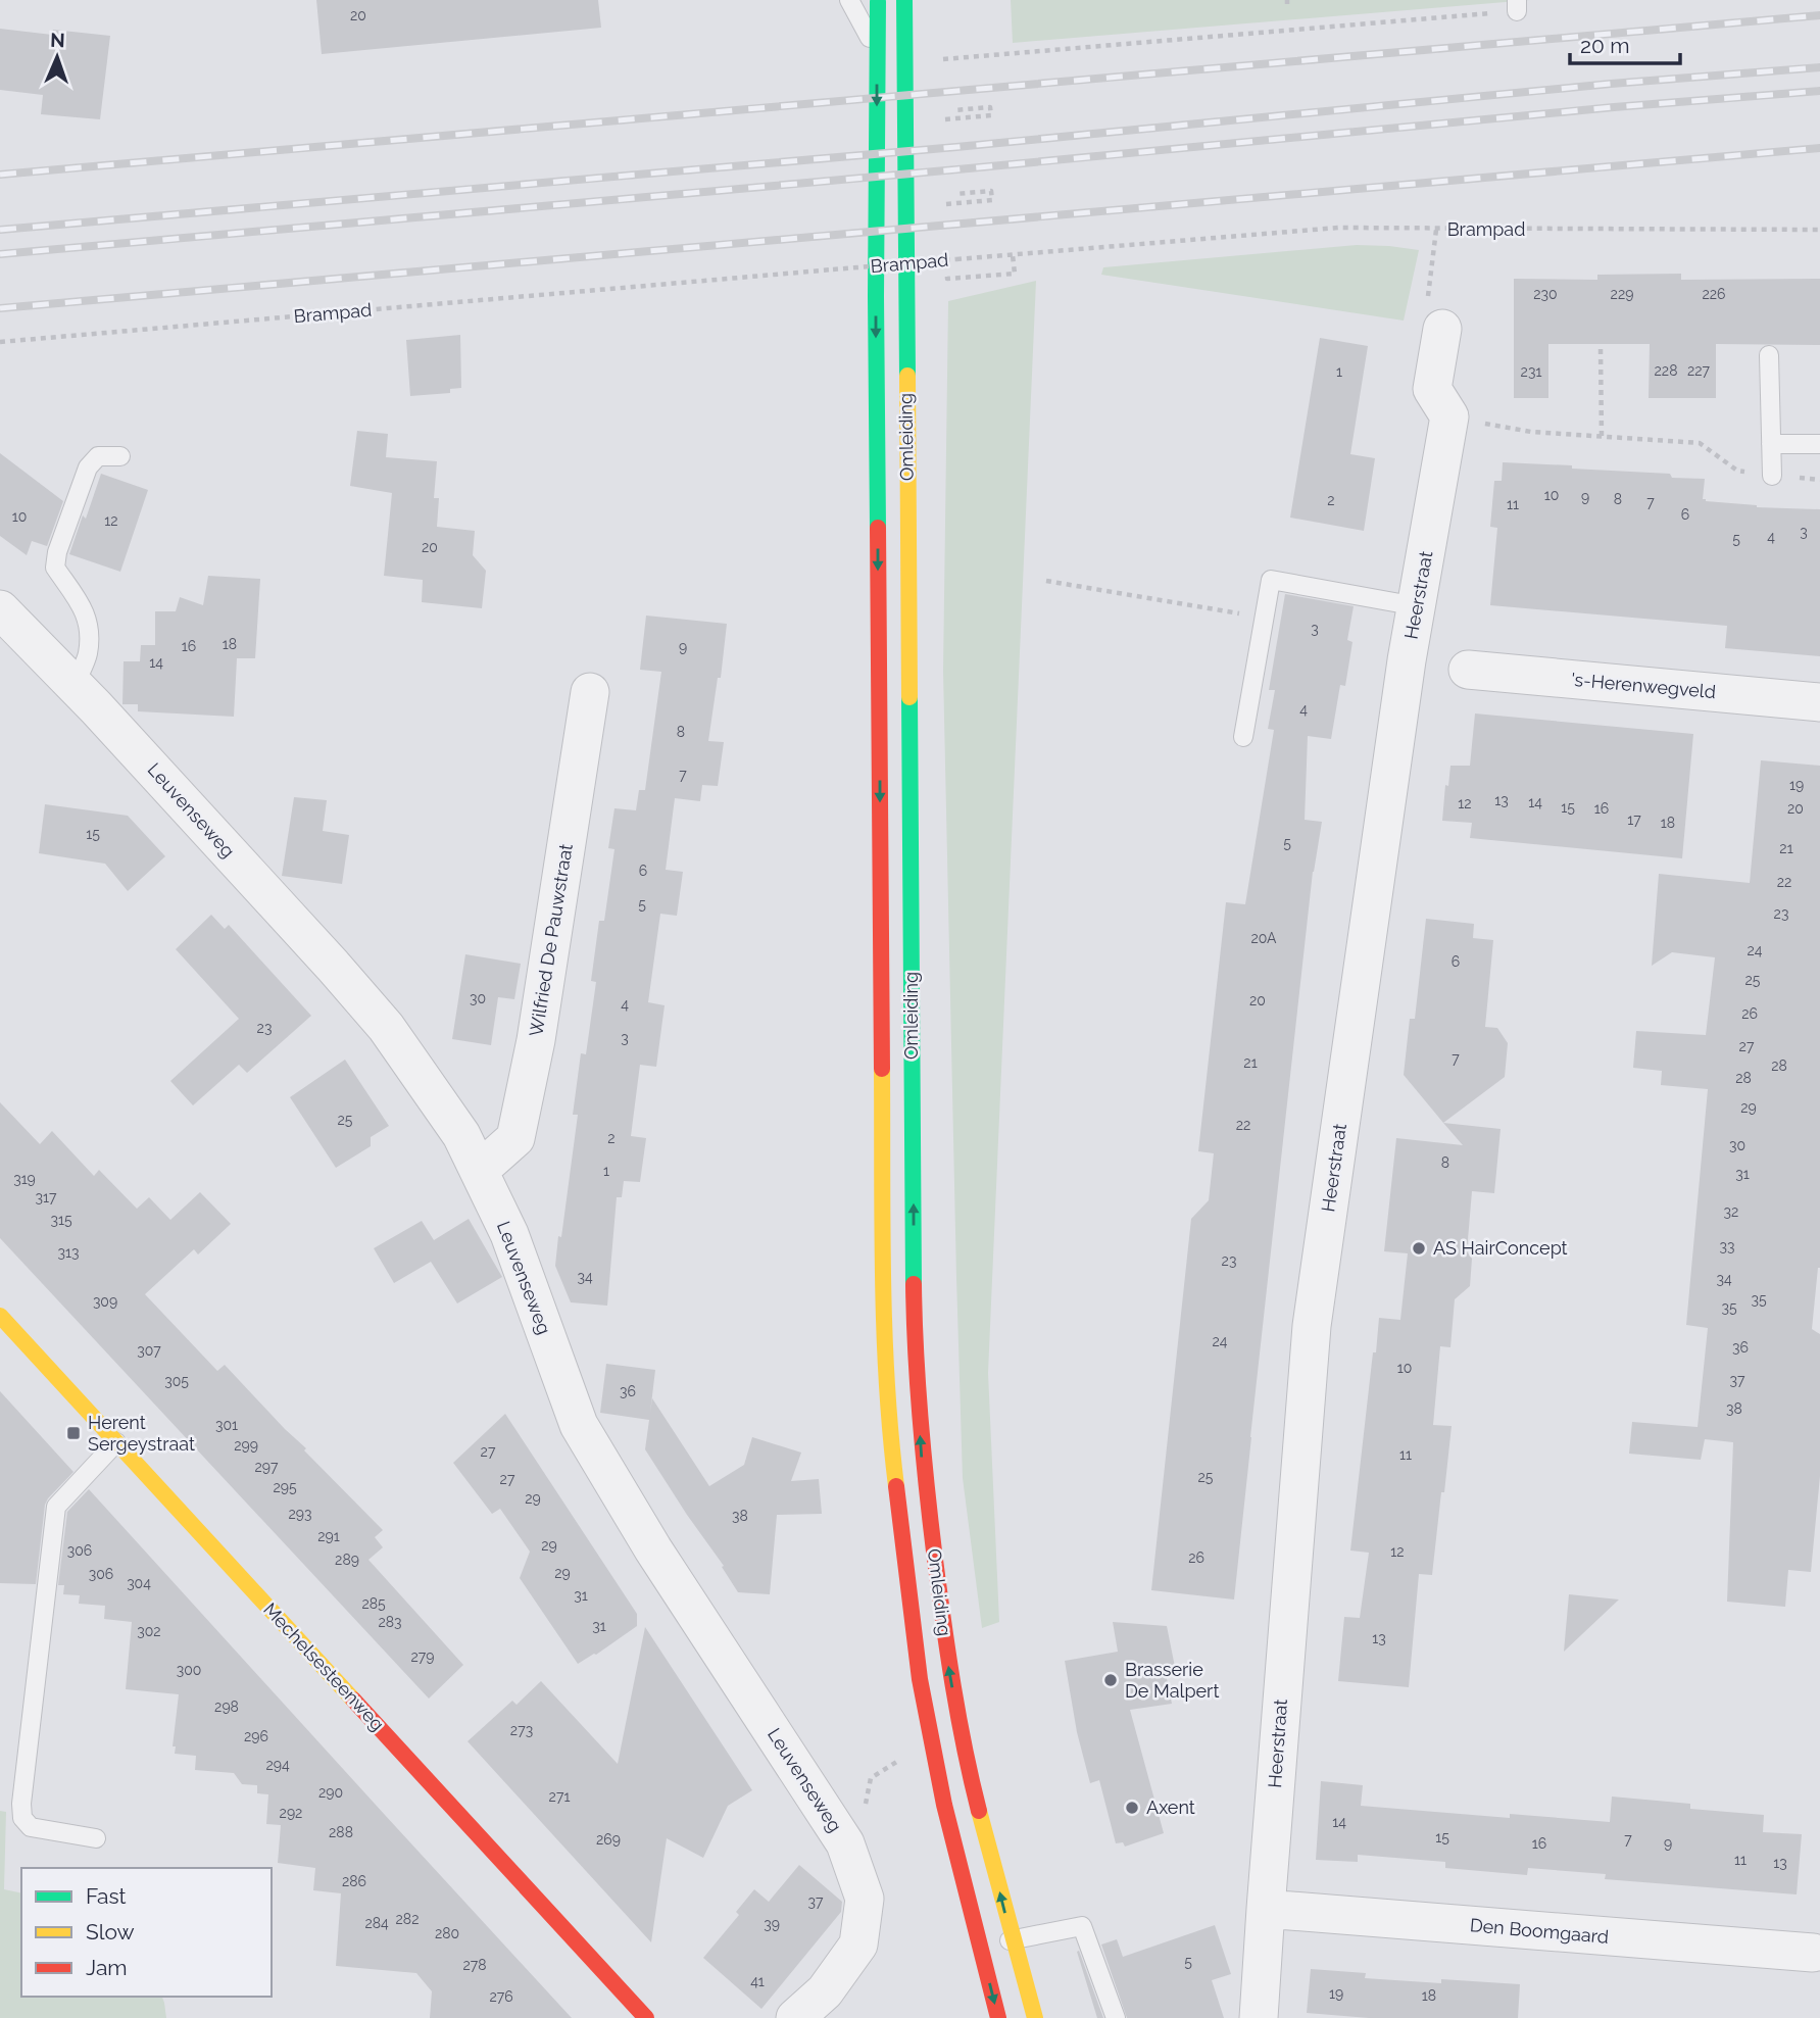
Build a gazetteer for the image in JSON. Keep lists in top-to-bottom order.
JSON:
{
  "streets": {
    "main road": ["Omleiding", "Mechelsesteenweg"],
    "street": [
      "Heerstraat",
      "'s-Herenwegveld",
      "Leuvenseweg",
      "Wilfried De Pauwstraat",
      "Den Boomgaard"
    ],
    "path": ["Brampad"]
  },
  "crossings": [
    ["Heerstraat", "Den Boomgaard"],
    ["Leuvenseweg", "Wilfried De Pauwstraat"]
  ],
  "places": {
    "other": ["AS HairConcept", "Brasserie De Malpert", "Axent"],
    "transit": ["Herent Sergeystraat"]
  },
  "house_numbers": [
    "20",
    "230",
    "229",
    "226",
    "228",
    "227",
    "1",
    "231",
    "10",
    "9",
    "8",
    "2",
    "7",
    "11",
    "6",
    "10",
    "12",
    "3",
    "4",
    "5",
    "20",
    "3",
    "18",
    "16",
    "9",
    "14",
    "4",
    "8",
    "7",
    "19",
    "13",
    "14",
    "12",
    "15",
    "16",
    "20",
    "17",
    "18",
    "15",
    "5",
    "21",
    "6",
    "22",
    "5",
    "23",
    "20A",
    "24",
    "6",
    "25",
    "30",
    "20",
    "4",
    "26",
    "23",
    "3",
    "27",
    "7",
    "21",
    "28",
    "28",
    "29",
    "25",
    "22",
    "2",
    "30",
    "8",
    "1",
    "31",
    "319",
    "317",
    "32",
    "315",
    "33",
    "313",
    "23",
    "34",
    "34",
    "35",
    "309",
    "35",
    "24",
    "36",
    "307",
    "10",
    "37",
    "305",
    "36",
    "38",
    "301",
    "299",
    "27",
    "11",
    "297",
    "25",
    "27",
    "295",
    "29",
    "293",
    "38",
    "291",
    "29",
    "306",
    "12",
    "26",
    "289",
    "29",
    "306",
    "304",
    "31",
    "285",
    "283",
    "31",
    "302",
    "13",
    "279",
    "300",
    "298",
    "273",
    "296",
    "294",
    "290",
    "271",
    "292",
    "14",
    "288",
    "15",
    "269",
    "7",
    "16",
    "9",
    "11",
    "13",
    "286",
    "37",
    "282",
    "284",
    "39",
    "280",
    "5",
    "278",
    "41",
    "19",
    "18",
    "276"
  ],
  "legend": ["Fast", "Slow", "Jam"],
  "scale_bar": "20 m",
  "north": "top"
}
